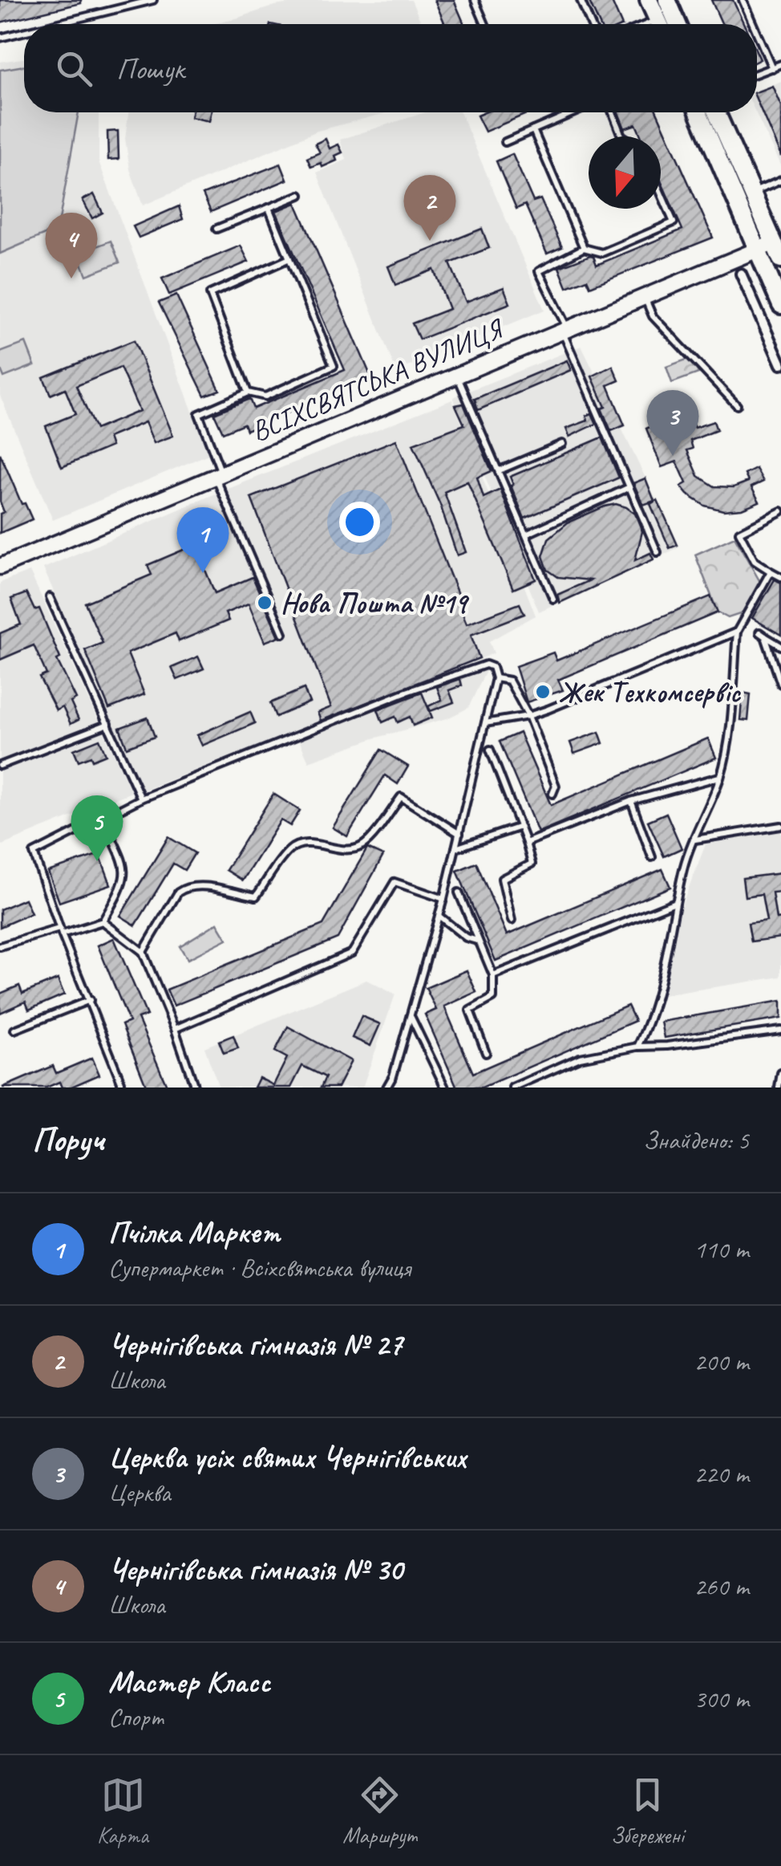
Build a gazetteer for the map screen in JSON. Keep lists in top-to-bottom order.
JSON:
{
  "streets": {
    "street": ["ВСІХСВЯТСЬКА ВУЛИЦЯ"]
  },
  "places": ["Нова Пошта №19", "Жек Техкомсервіс"],
  "north": "bottom",
  "page": {
    "search": "Пошук",
    "pins": [
      "2",
      "4",
      "3",
      "1",
      "5"
    ],
    "heading": ["Поруч", "Знайдено: 5"],
    "list": [
      {
        "mark": "1",
        "name": "Пчілка Маркет",
        "note": "Супермаркет · Всіхсвятська вулиця",
        "value": "110 m"
      },
      {
        "mark": "2",
        "name": "Чернігівська гімназія № 27",
        "note": "Школа",
        "value": "200 m"
      },
      {
        "mark": "3",
        "name": "Церква усіх святих Чернігівських",
        "note": "Церква",
        "value": "220 m"
      },
      {
        "mark": "4",
        "name": "Чернігівська гімназія № 30",
        "note": "Школа",
        "value": "260 m"
      },
      {
        "mark": "5",
        "name": "Мастер Класс",
        "note": "Спорт",
        "value": "300 m"
      }
    ],
    "nav": ["Карта", "Маршрут", "Збережені"]
  }
}
